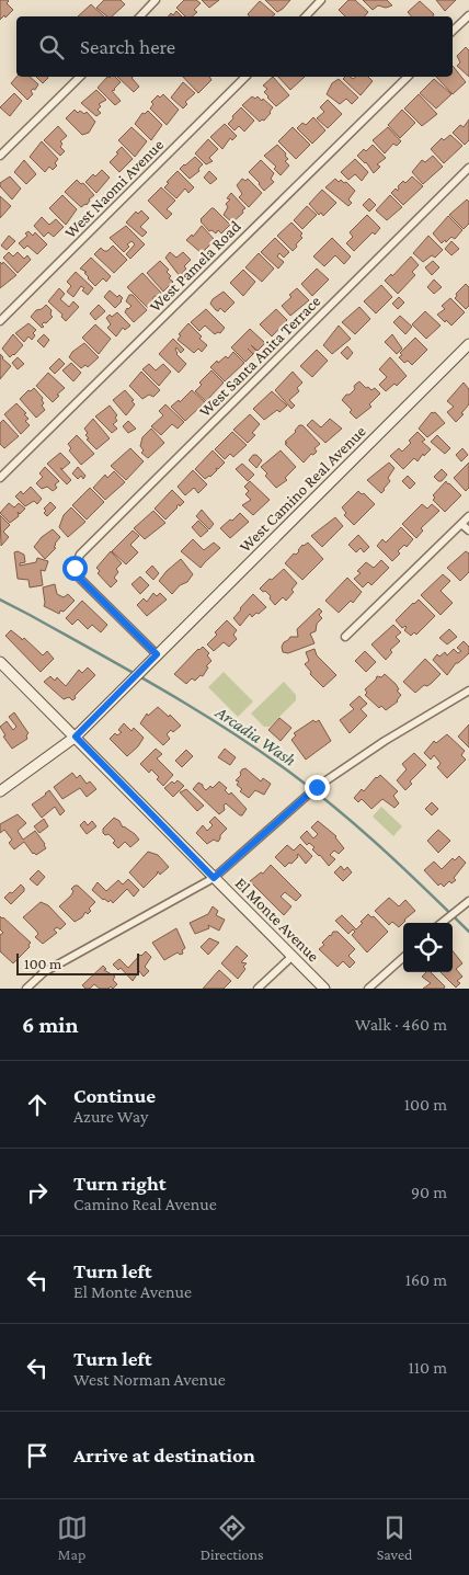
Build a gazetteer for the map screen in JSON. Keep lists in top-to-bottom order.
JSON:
{
  "streets": {
    "street": [
      "West Naomi Avenue",
      "West Pamela Road",
      "West Santa Anita Terrace",
      "West Camino Real Avenue",
      "El Monte Avenue"
    ]
  },
  "crossings": [
    ["West Santa Anita Terrace", "West Camino Real Avenue"],
    ["West Camino Real Avenue", "El Monte Avenue"]
  ],
  "water": ["Arcadia Wash"],
  "scale_bar": "100 m",
  "page": {
    "search": "Search here",
    "scale": "100 m",
    "heading": ["6 min", "Walk · 460 m"],
    "list": [
      ["Continue", "Azure Way", "100 m"],
      ["Turn right", "Camino Real Avenue", "90 m"],
      ["Turn left", "El Monte Avenue", "160 m"],
      ["Turn left", "West Norman Avenue", "110 m"],
      "Arrive at destination"
    ],
    "nav": ["Map", "Directions", "Saved"]
  }
}
